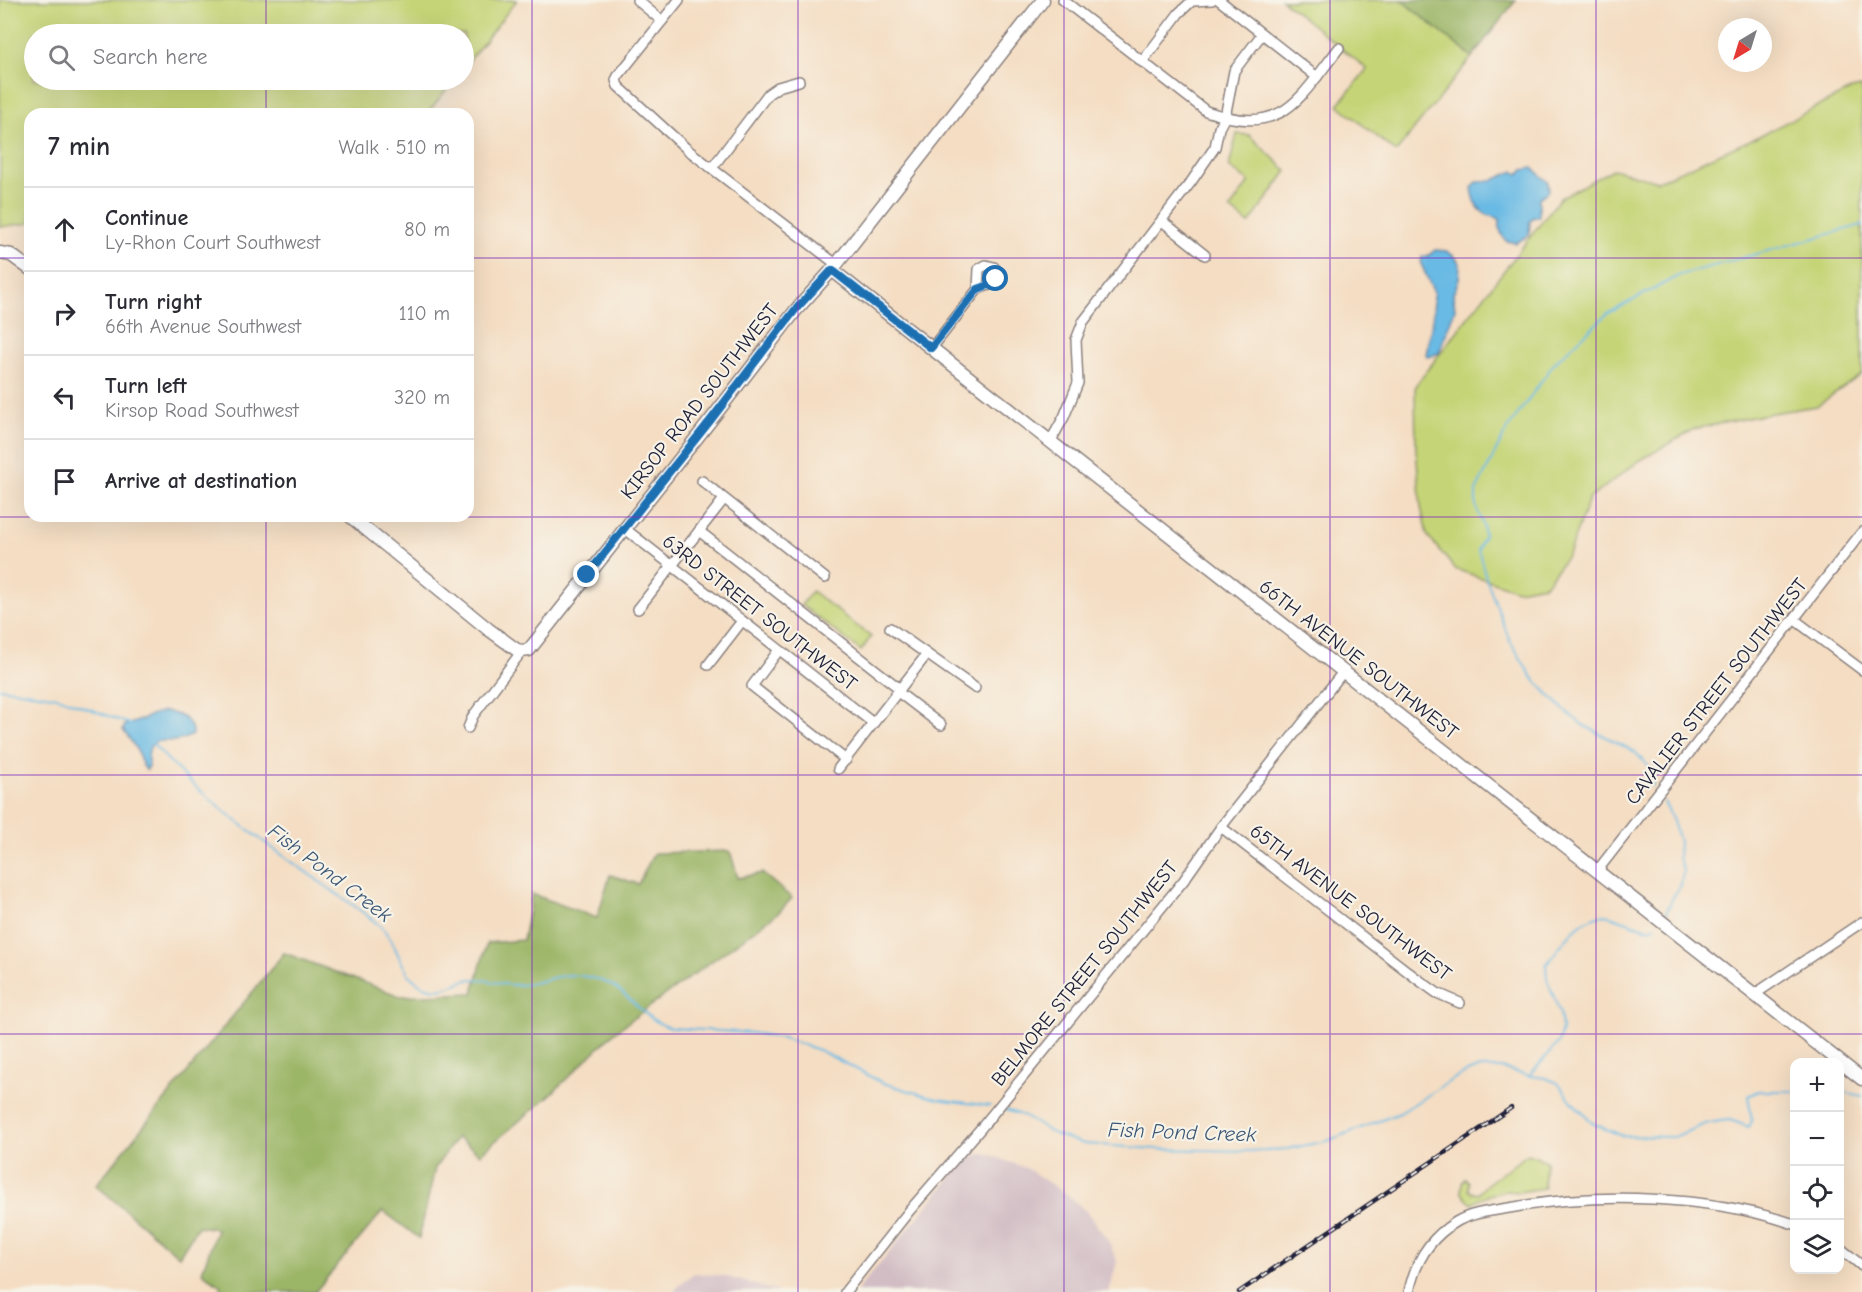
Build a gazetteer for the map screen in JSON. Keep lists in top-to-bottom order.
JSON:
{
  "streets": {
    "street": [
      "KIRSOP ROAD SOUTHWEST",
      "63RD STREET SOUTHWEST",
      "66TH AVENUE SOUTHWEST",
      "CAVALIER STREET SOUTHWEST",
      "65TH AVENUE SOUTHWEST",
      "BELMORE STREET SOUTHWEST"
    ]
  },
  "crossings": [
    ["KIRSOP ROAD SOUTHWEST", "63RD STREET SOUTHWEST"],
    ["KIRSOP ROAD SOUTHWEST", "66TH AVENUE SOUTHWEST"],
    ["66TH AVENUE SOUTHWEST", "CAVALIER STREET SOUTHWEST"],
    ["66TH AVENUE SOUTHWEST", "BELMORE STREET SOUTHWEST"],
    ["65TH AVENUE SOUTHWEST", "BELMORE STREET SOUTHWEST"]
  ],
  "water": ["Fish Pond Creek"],
  "north": "bottom left",
  "page": {
    "search": "Search here",
    "heading": ["7 min", "Walk · 510 m"],
    "list": [
      ["Continue", "Ly-Rhon Court Southwest", "80 m"],
      ["Turn right", "66th Avenue Southwest", "110 m"],
      ["Turn left", "Kirsop Road Southwest", "320 m"],
      "Arrive at destination"
    ],
    "map_buttons": ["+", "−"]
  }
}
